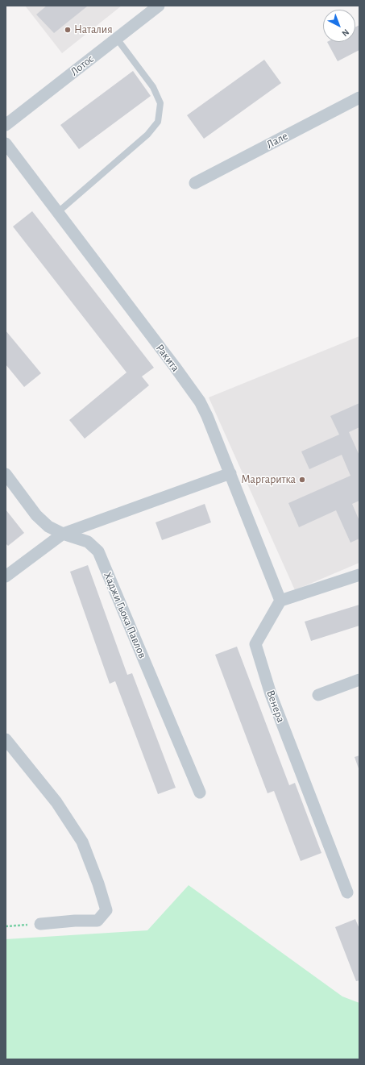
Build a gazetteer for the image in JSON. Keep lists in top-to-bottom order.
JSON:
{
  "streets": {
    "street": [
      "Лотос",
      "Лале",
      "Ракита",
      "Хаджи Гьока Павлов",
      "Венера"
    ]
  },
  "crossings": [
    ["Ракита", "Венера"]
  ],
  "places": ["Наталия", "Маргаритка"],
  "north": "bottom right"
}
